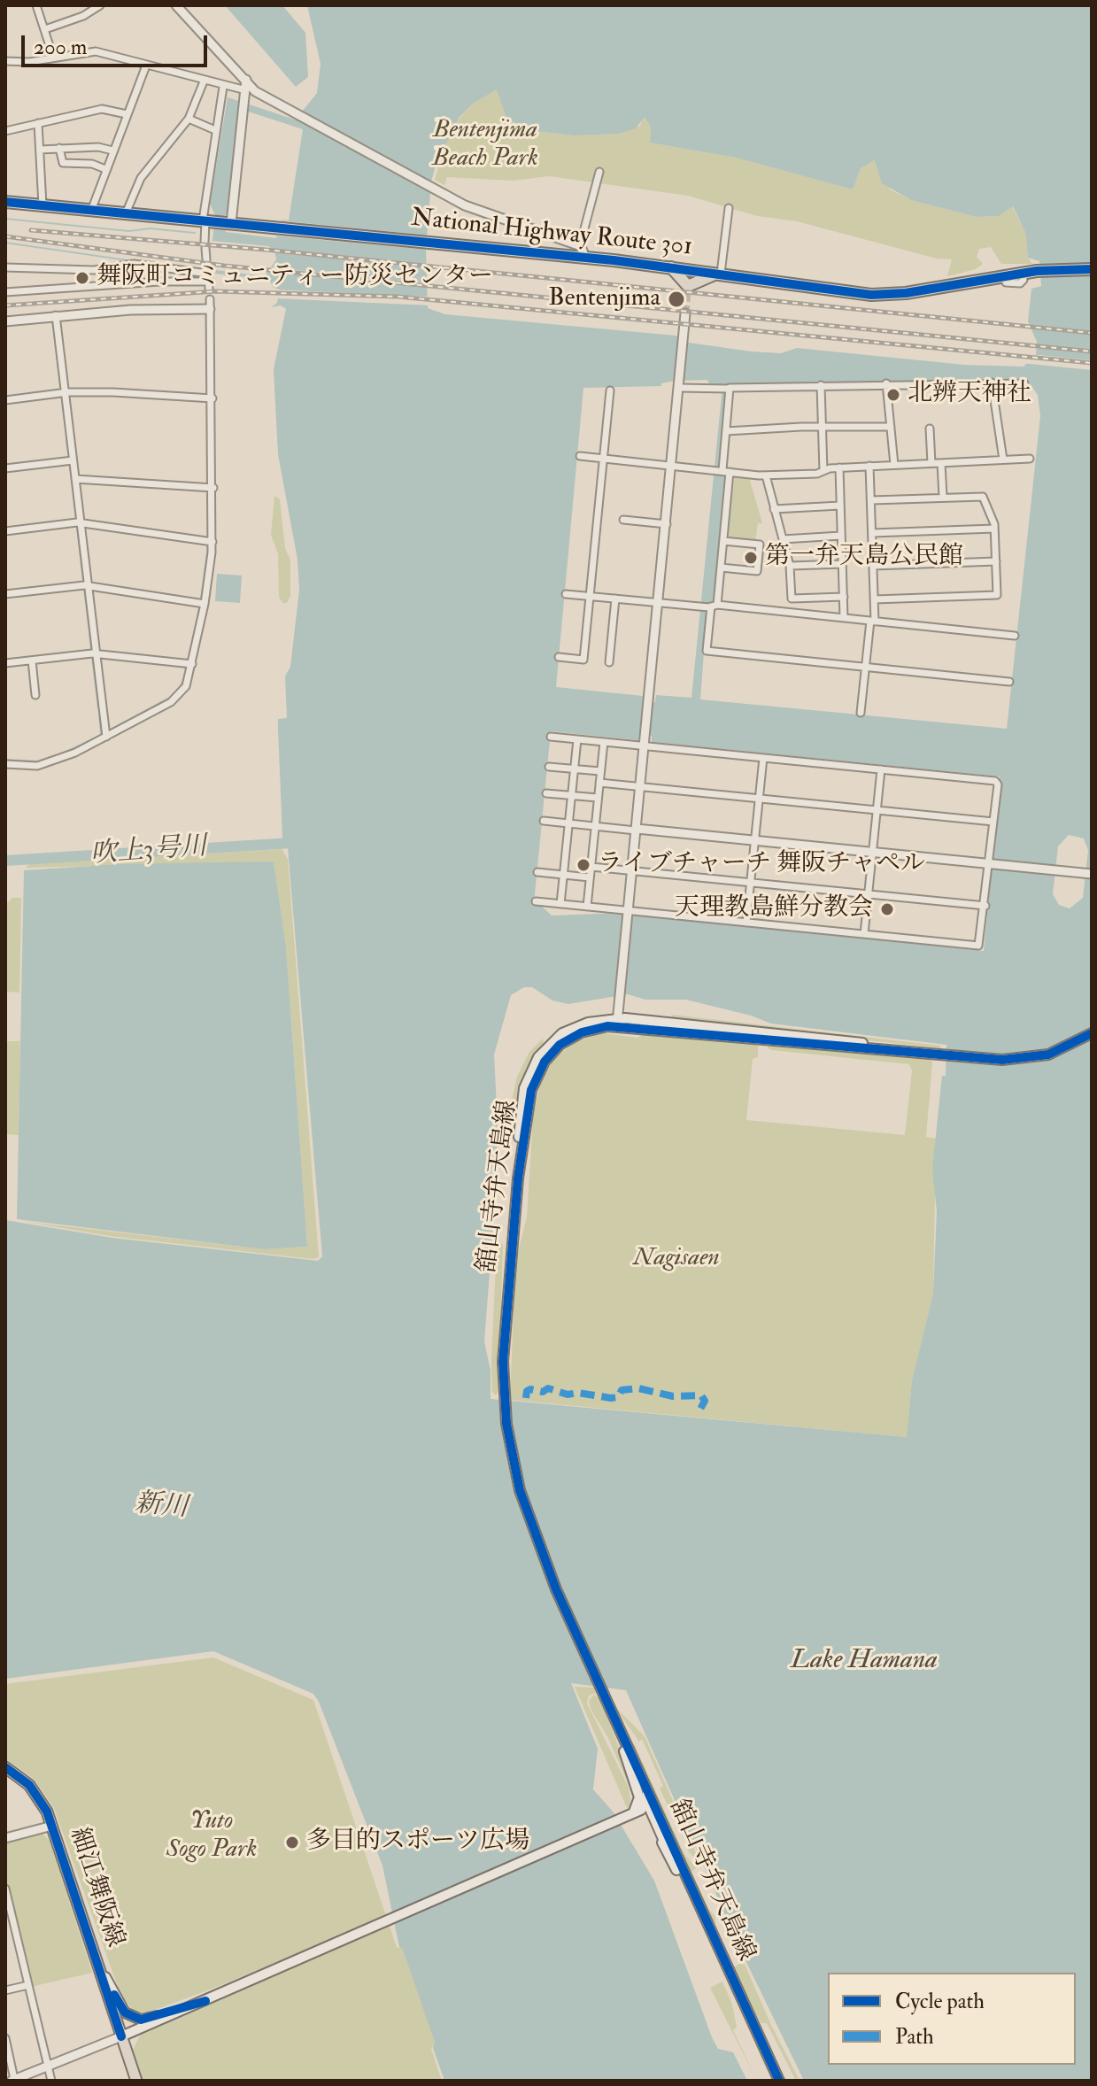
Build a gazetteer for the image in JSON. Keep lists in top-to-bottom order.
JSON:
{
  "streets": {
    "highway": ["National Highway Route 301"],
    "main road": ["舘山寺弁天島線", "細江舞阪線"]
  },
  "crossings": [
    ["舘山寺弁天島線", "細江舞阪線"]
  ],
  "water": ["吹上3号川", "新川", "Lake Hamana"],
  "parks": ["Bentenjima Beach Park", "Nagisaen", "Yuto Sogo Park"],
  "places": [
    "舞阪町コミュニティー防災センター",
    "Bentenjima",
    "北辨天神社",
    "第一弁天島公民館",
    "ライブチャーチ 舞阪チャペル",
    "天理教島鮮分教会",
    "多目的スポーツ広場"
  ],
  "legend": ["Cycle path", "Path"],
  "scale_bar": "200 m"
}
